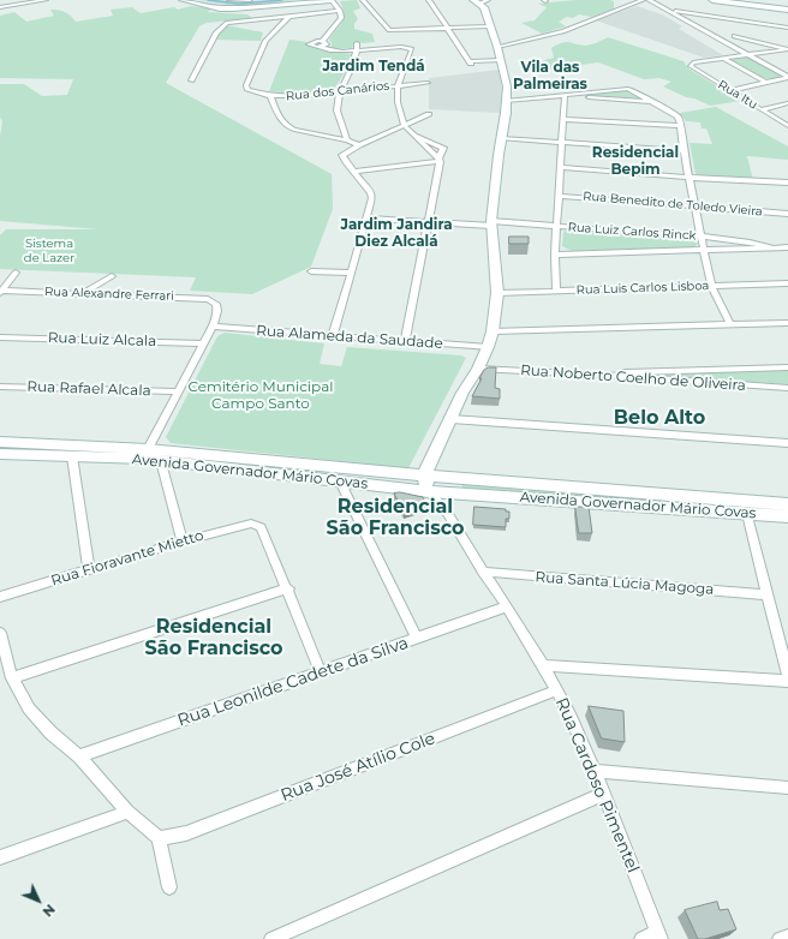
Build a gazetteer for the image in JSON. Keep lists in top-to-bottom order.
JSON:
{
  "streets": {
    "main road": ["Avenida Governador Mário Covas"],
    "street": [
      "Rua dos Canários",
      "Rua Itu",
      "Rua Benedito de Toledo Vieira",
      "Rua Luiz Carlos Rinck",
      "Rua Luis Carlos Lisboa",
      "Rua Alexandre Ferrari",
      "Rua Alameda da Saudade",
      "Rua Luiz Alcala",
      "Rua Noberto Coelho de Oliveira",
      "Rua Rafael Alcala",
      "Rua Fioravante Mietto",
      "Rua Santa Lúcia Magoga",
      "Rua Leonilde Cadete da Silva",
      "Rua José Atílio Cole",
      "Rua Cardoso Pimentel"
    ]
  },
  "crossings": [
    ["Rua Alexandre Ferrari", "Rua Alameda da Saudade"],
    ["Avenida Governador Mário Covas", "Rua Cardoso Pimentel"],
    ["Rua Santa Lúcia Magoga", "Rua Cardoso Pimentel"],
    ["Rua Leonilde Cadete da Silva", "Rua Cardoso Pimentel"],
    ["Rua José Atílio Cole", "Rua Cardoso Pimentel"]
  ],
  "districts": [
    "Jardim Tendá",
    "Vila das Palmeiras",
    "Residencial Bepim",
    "Jardim Jandira Diez Alcalá",
    "Belo Alto",
    "Residencial São Francisco",
    "Residencial São Francisco"
  ],
  "parks": ["Sistema de Lazer", "Cemitério Municipal Campo Santo"],
  "north": "bottom right"
}
